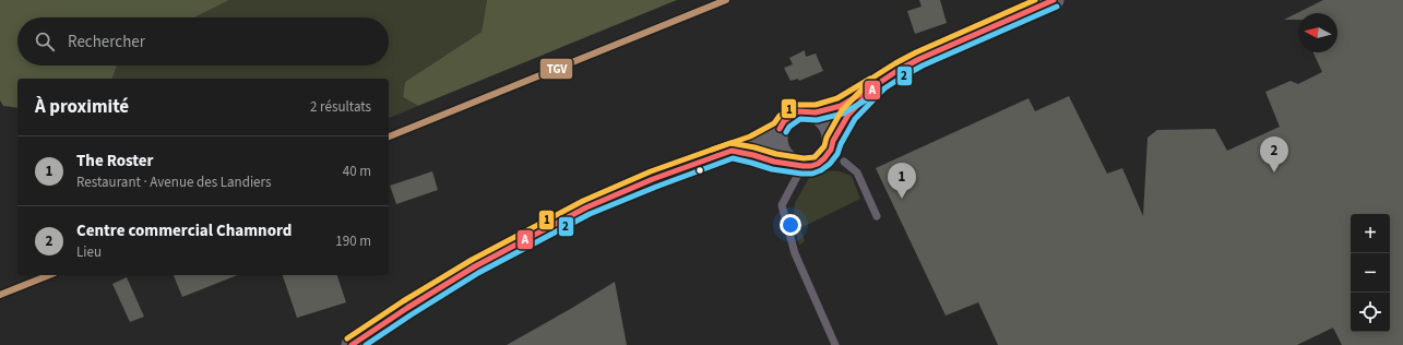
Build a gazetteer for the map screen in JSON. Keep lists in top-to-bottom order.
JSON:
{
  "lines": [
    "transit line TGV",
    "transit line A",
    "transit line 1",
    "transit line 2"
  ],
  "north": "left",
  "page": {
    "search": "Rechercher",
    "heading": ["À proximité", "2 résultats"],
    "list": [
      {
        "mark": "1",
        "name": "The Roster",
        "note": "Restaurant · Avenue des Landiers",
        "value": "40 m"
      },
      {
        "mark": "2",
        "name": "Centre commercial Chamnord",
        "note": "Lieu",
        "value": "190 m"
      }
    ],
    "pins": ["2", "1"],
    "map_buttons": ["+", "−"]
  }
}
